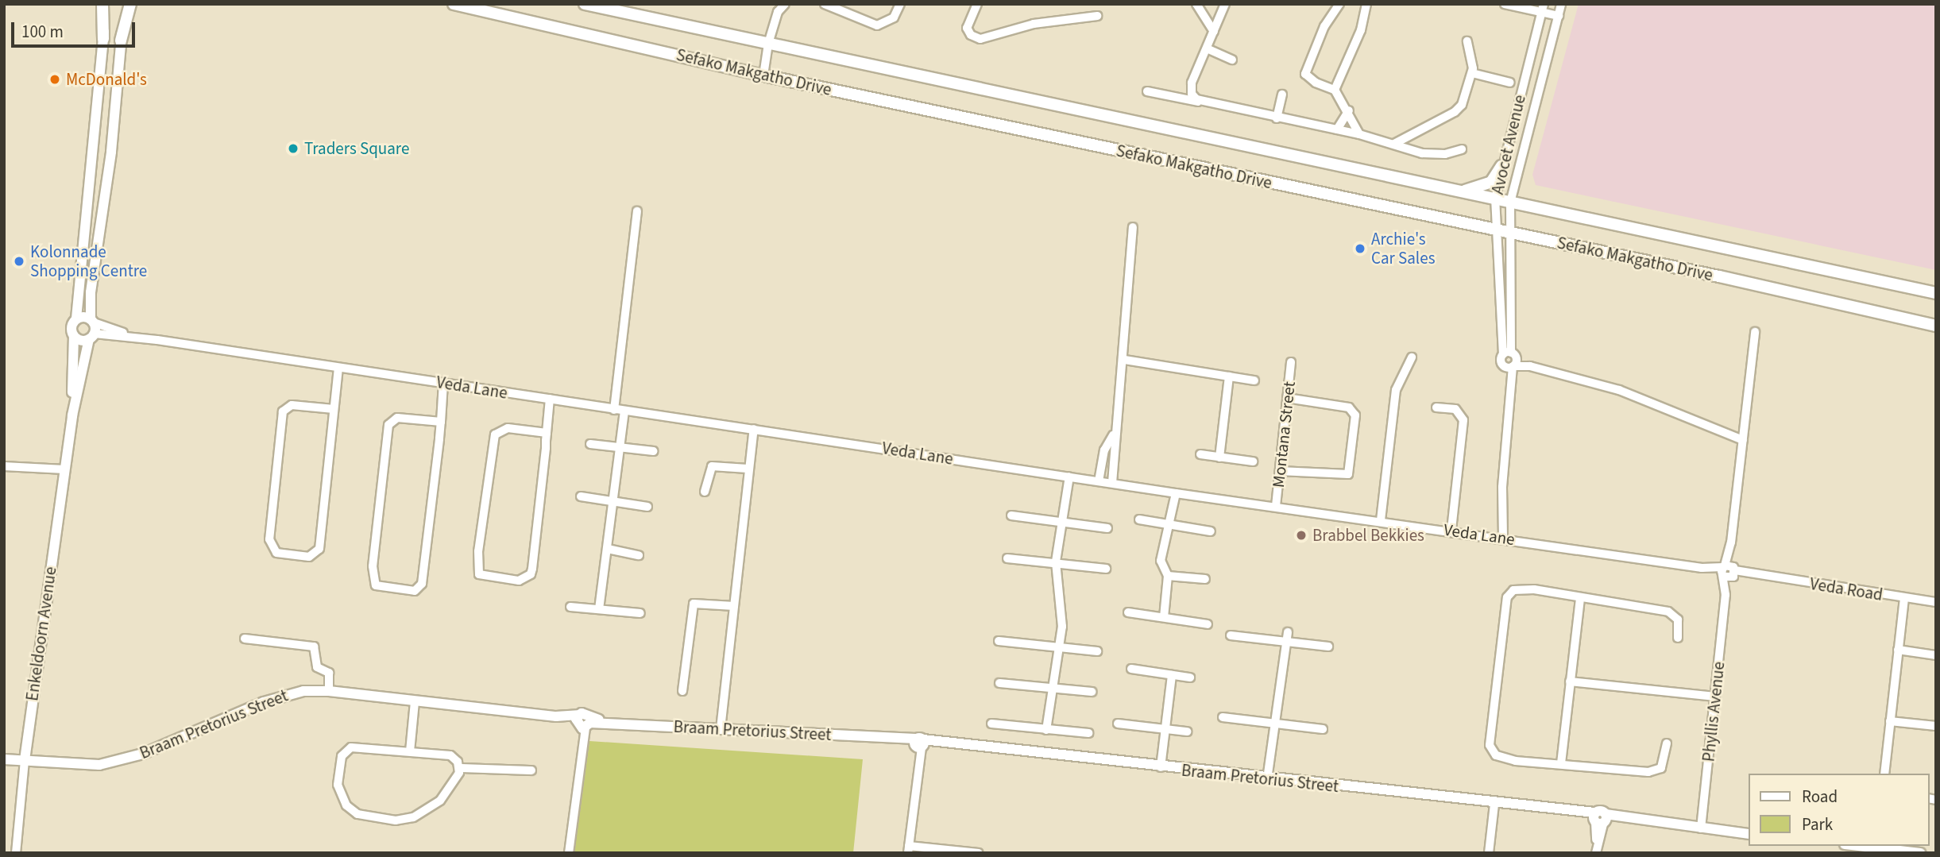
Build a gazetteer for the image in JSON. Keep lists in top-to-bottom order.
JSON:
{
  "streets": {
    "main road": ["Sefako Makgatho Drive"],
    "street": [
      "Avocet Avenue",
      "Veda Lane",
      "Montana Street",
      "Veda Road",
      "Enkeldoorn Avenue",
      "Phyllis Avenue",
      "Braam Pretorius Street"
    ]
  },
  "crossings": [
    ["Sefako Makgatho Drive", "Avocet Avenue"],
    ["Veda Lane", "Montana Street"],
    ["Veda Lane", "Veda Road"],
    ["Veda Road", "Phyllis Avenue"],
    ["Enkeldoorn Avenue", "Braam Pretorius Street"]
  ],
  "places": [
    "McDonald's",
    "Traders Square",
    "Archie's Car Sales",
    "Kolonnade Shopping Centre",
    "Brabbel Bekkies"
  ],
  "legend": ["Road", "Park"],
  "scale_bar": "100 m"
}
